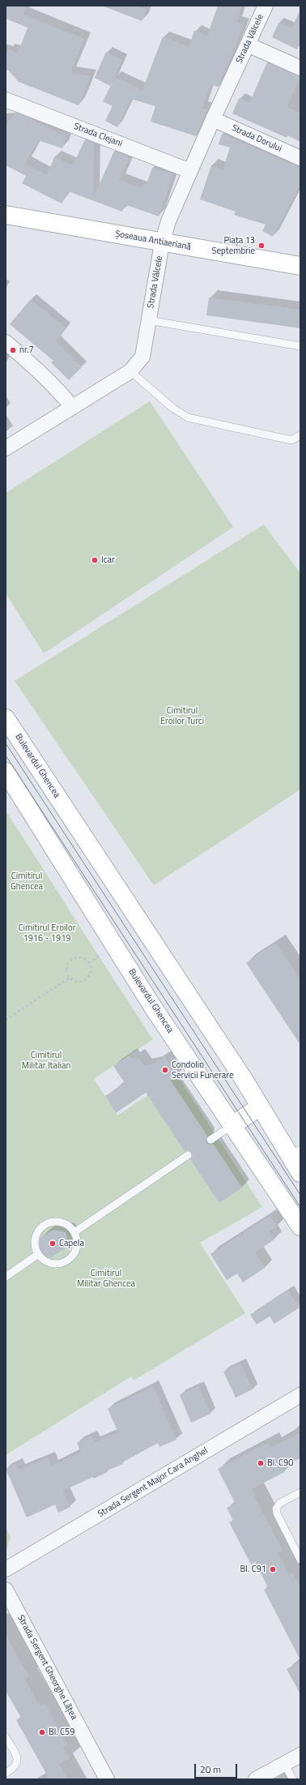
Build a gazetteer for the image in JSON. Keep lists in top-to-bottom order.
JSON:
{
  "streets": {
    "main road": ["Șoseaua Antiaeriană", "Bulevardul Ghencea"],
    "street": [
      "Strada Vâlcele",
      "Strada Clejani",
      "Strada Dorului",
      "Strada Sergent Major Cara Anghel",
      "Strada Sergent Gheorghe Lățea"
    ]
  },
  "crossings": [
    ["Strada Vâlcele", "Strada Clejani"],
    ["Strada Vâlcele", "Strada Dorului"],
    ["Strada Vâlcele", "Șoseaua Antiaeriană"]
  ],
  "parks": [
    "Cimitirul Eroilor Turci",
    "Cimitirul Ghencea",
    "Cimitirul Eroilor 1916 - 1919",
    "Cimitirul Militar Italian",
    "Cimitirul Militar Ghencea"
  ],
  "places": [
    "Piața 13 Septembrie",
    "nr.7",
    "Icar",
    "Condolio Servicii Funerare",
    "Capela",
    "Bl. C90",
    "Bl. C91",
    "Bl. C59"
  ],
  "scale_bar": "20 m"
}
